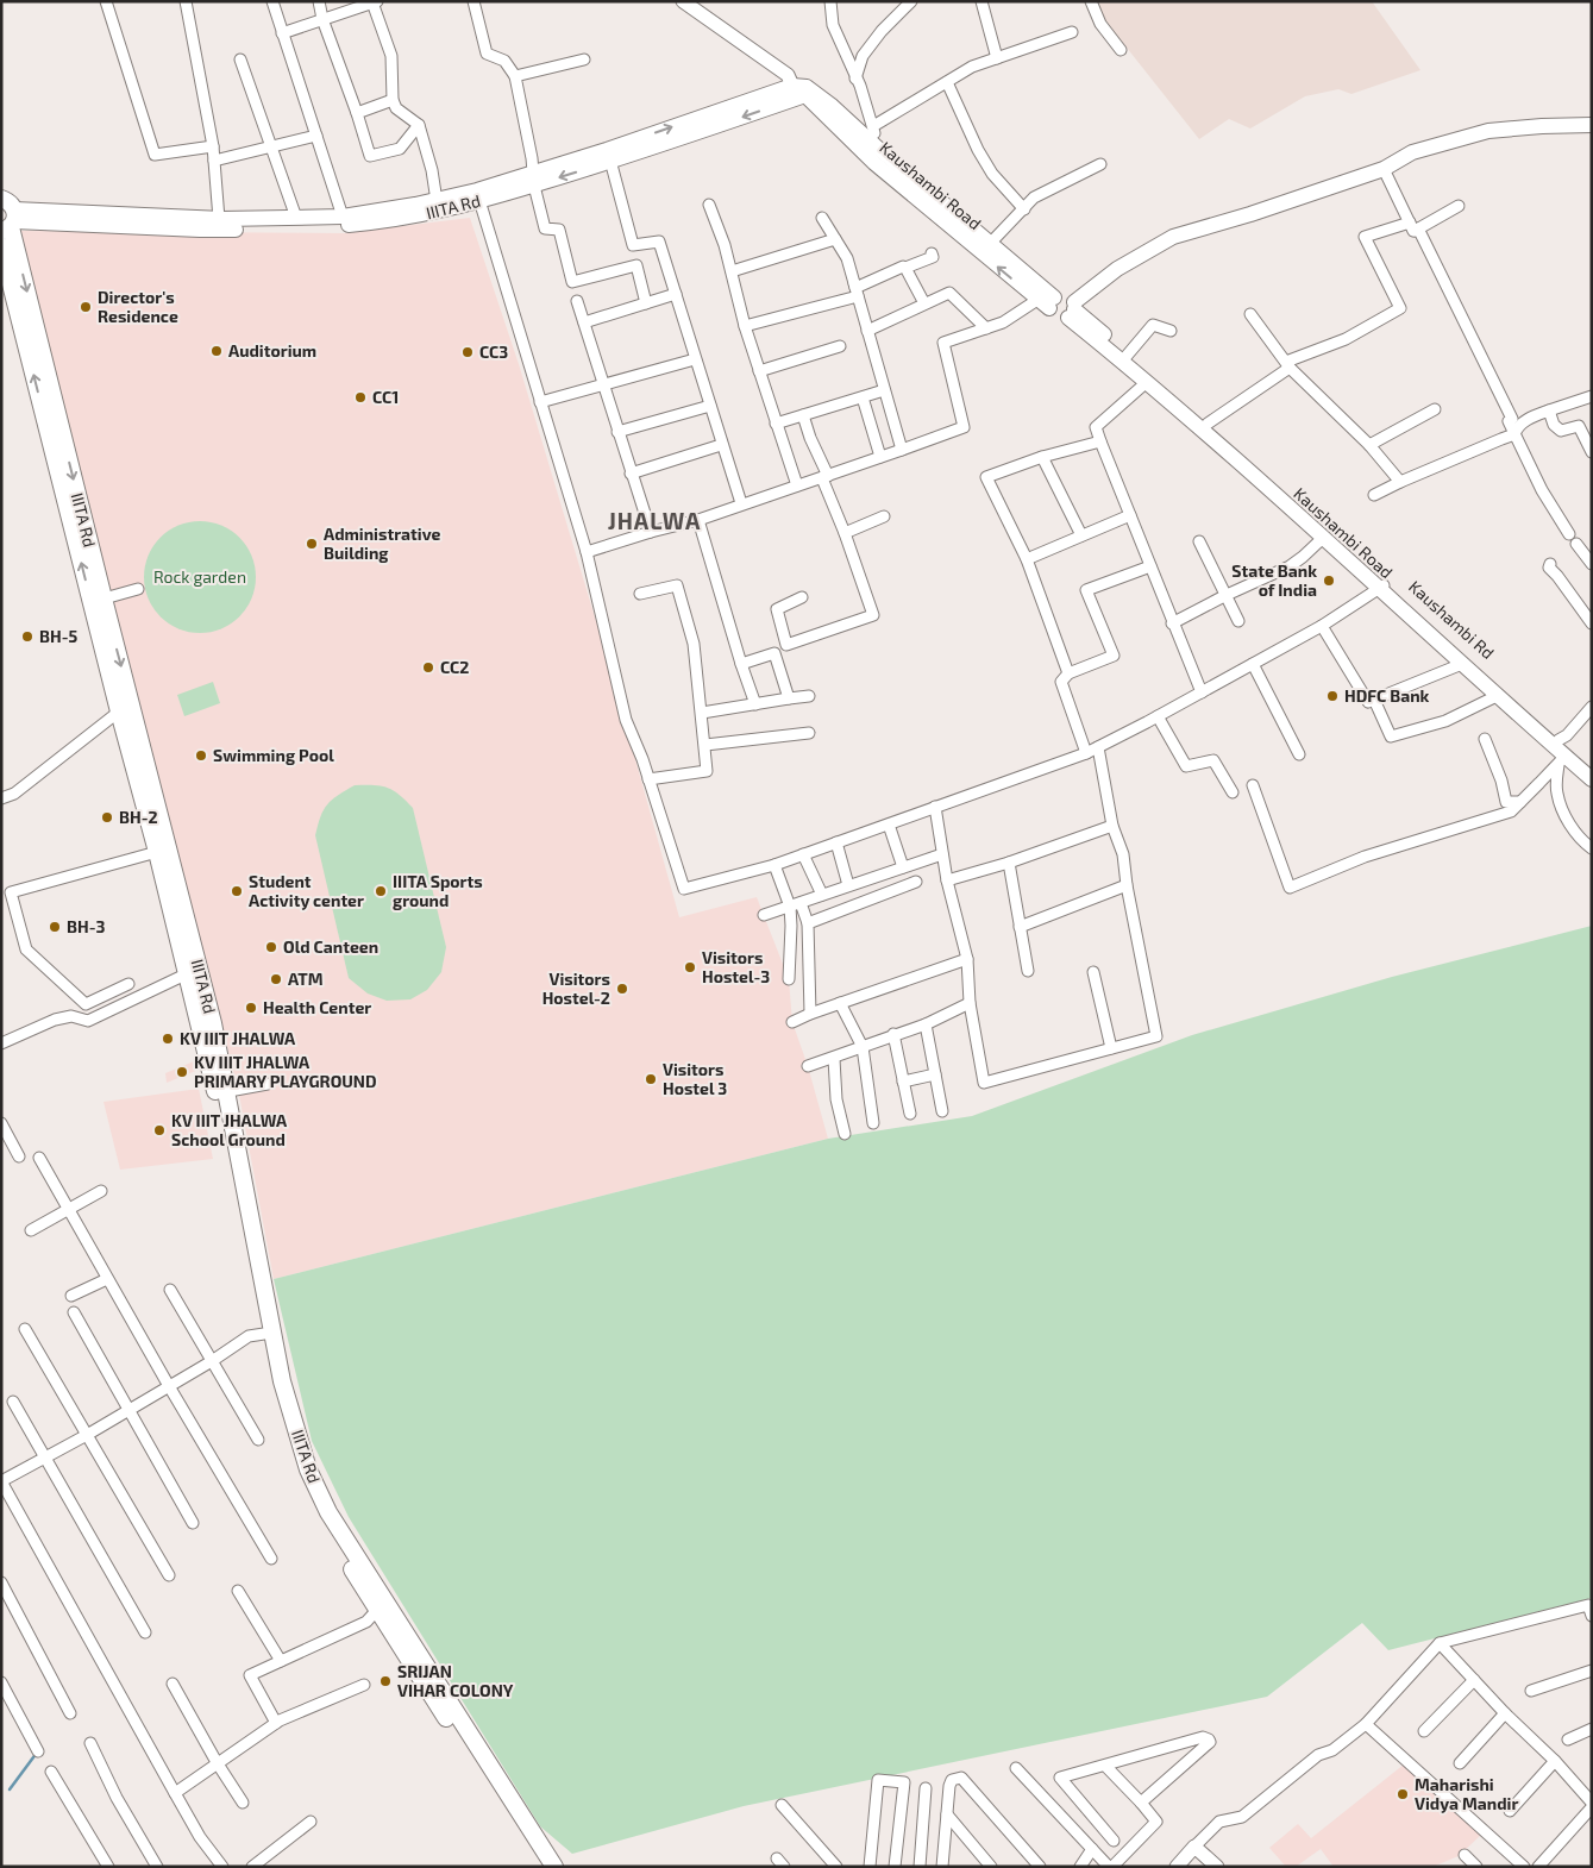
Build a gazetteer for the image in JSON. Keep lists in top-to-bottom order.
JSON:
{
  "streets": {
    "main road": ["Kaushambi Road", "IIITA Rd", "Kaushambi Rd"]
  },
  "crossings": [
    ["Kaushambi Road", "IIITA Rd"],
    ["Kaushambi Road", "Kaushambi Rd"],
    ["IIITA Rd", "Kaushambi Rd"]
  ],
  "districts": ["JHALWA"],
  "parks": ["Rock garden"],
  "places": [
    "Director's Residence",
    "Auditorium",
    "CC3",
    "CC1",
    "Administrative Building",
    "State Bank of India",
    "BH-5",
    "CC2",
    "HDFC Bank",
    "Swimming Pool",
    "BH-2",
    "Student Activity center",
    "IIITA Sports ground",
    "BH-3",
    "Old Canteen",
    "Visitors Hostel-3",
    "ATM",
    "Visitors Hostel-2",
    "Health Center",
    "KV IIIT JHALWA",
    "KV IIIT JHALWA PRIMARY PLAYGROUND",
    "Visitors Hostel 3",
    "KV IIIT JHALWA School Ground",
    "SRIJAN VIHAR COLONY",
    "Maharishi Vidya Mandir"
  ]
}
